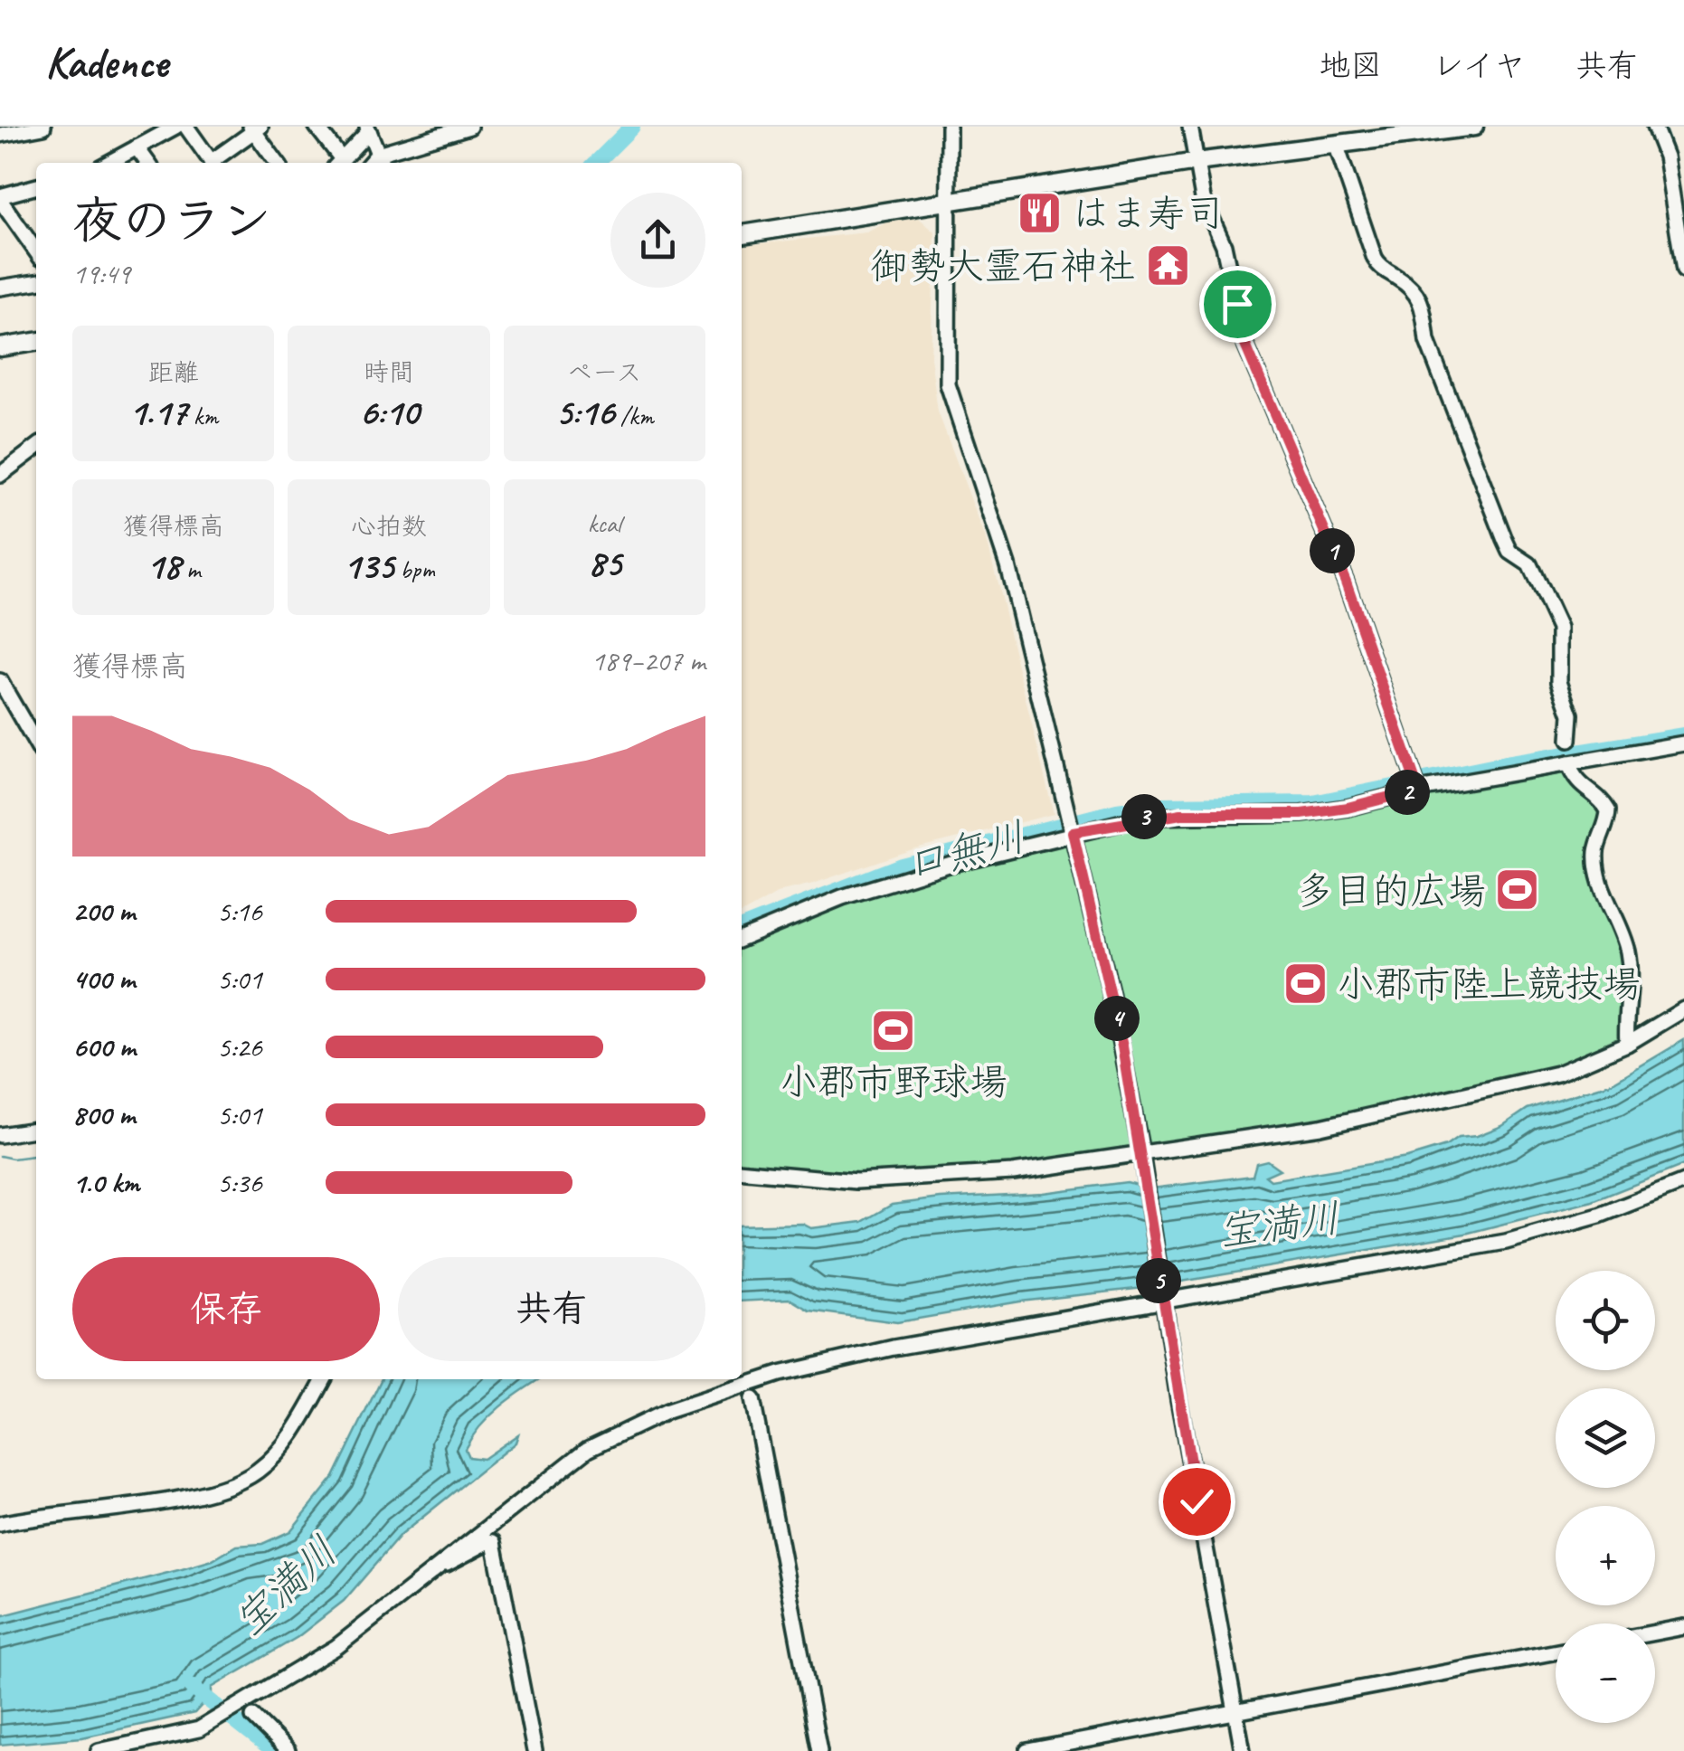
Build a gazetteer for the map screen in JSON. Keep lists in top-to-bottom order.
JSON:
{
  "water": ["口無川", "宝満川"],
  "places": {
    "restaurant": ["はま寿司"],
    "temple": ["御勢大霊石神社"],
    "sports": ["多目的広場", "小郡市陸上競技場", "小郡市野球場"]
  },
  "page": {
    "header": "Kadence",
    "nav": ["地図", "レイヤ", "共有"],
    "heading": ["夜のラン", "19:49"],
    "stats": [
      ["距離", "1.17 km"],
      ["時間", "6:10"],
      ["ペース", "5:16 /km"],
      ["獲得標高", "18 m"],
      ["心拍数", "135 bpm"],
      ["kcal", "85"]
    ],
    "pins": [
      "1",
      "2",
      "3",
      "4",
      "5"
    ],
    "chart": ["獲得標高", "189–207 m"],
    "list": [
      {
        "name": "200 m",
        "note": "5:16"
      },
      {
        "name": "400 m",
        "note": "5:01"
      },
      {
        "name": "600 m",
        "note": "5:26"
      },
      {
        "name": "800 m",
        "note": "5:01"
      },
      {
        "name": "1.0 km",
        "note": "5:36"
      }
    ],
    "buttons": ["保存", "共有"],
    "map_buttons": ["+", "−"]
  }
}
